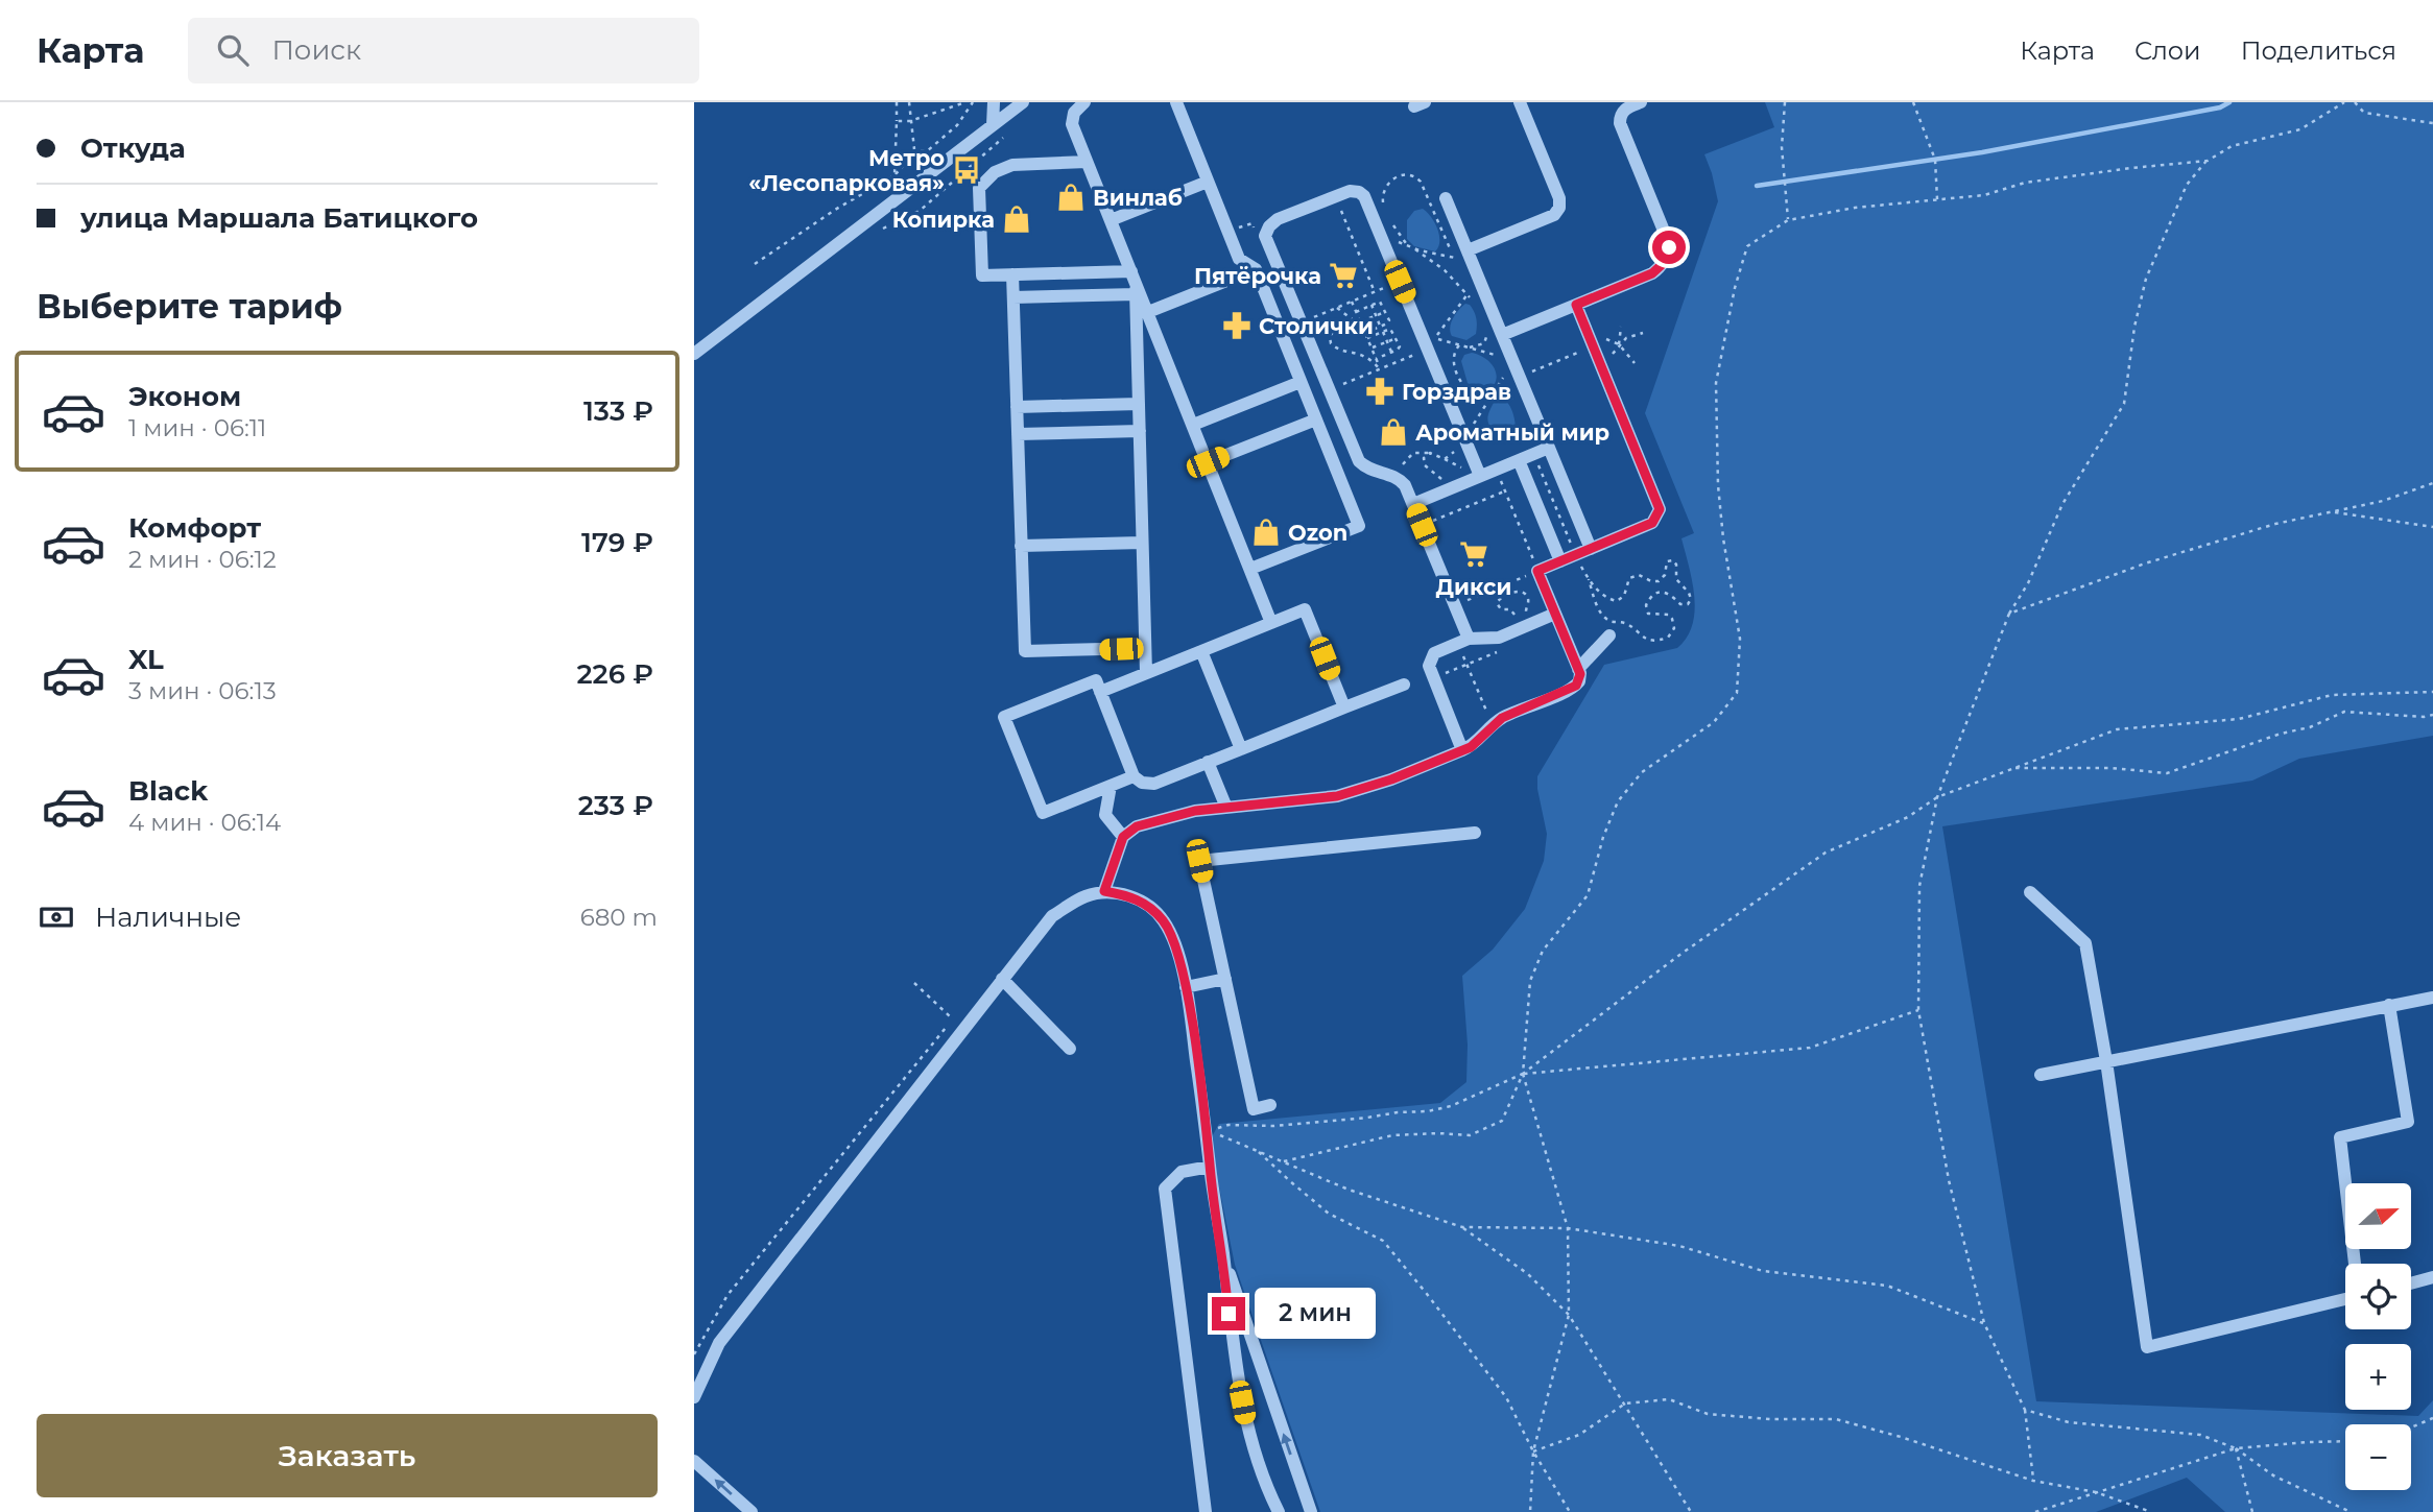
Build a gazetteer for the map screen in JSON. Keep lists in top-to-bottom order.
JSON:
{
  "places": {
    "bus stop": ["Метро «Лесопарковая»"],
    "shop": [
      "Винлаб",
      "Копирка",
      "Ароматный мир",
      "Ozon"
    ],
    "supermarket": ["Пятёрочка", "Дикси"],
    "pharmacy": ["Столички", "Горздрав"]
  },
  "north": "right",
  "page": {
    "header": "Карта",
    "search": "Поиск",
    "nav": ["Карта", "Слои", "Поделиться"],
    "banner": ["Откуда", "улица Маршала Батицкого"],
    "heading": "Выберите тариф",
    "list": [
      {
        "name": "Эконом",
        "note": "1 мин · 06:11",
        "value": "133 ₽"
      },
      {
        "name": "Комфорт",
        "note": "2 мин · 06:12",
        "value": "179 ₽"
      },
      {
        "name": "XL",
        "note": "3 мин · 06:13",
        "value": "226 ₽"
      },
      {
        "name": "Black",
        "note": "4 мин · 06:14",
        "value": "233 ₽"
      }
    ],
    "pay": ["Наличные", "680 m"],
    "map_buttons": ["+", "−"],
    "bubble": "2 мин",
    "buttons": "Заказать"
  }
}
